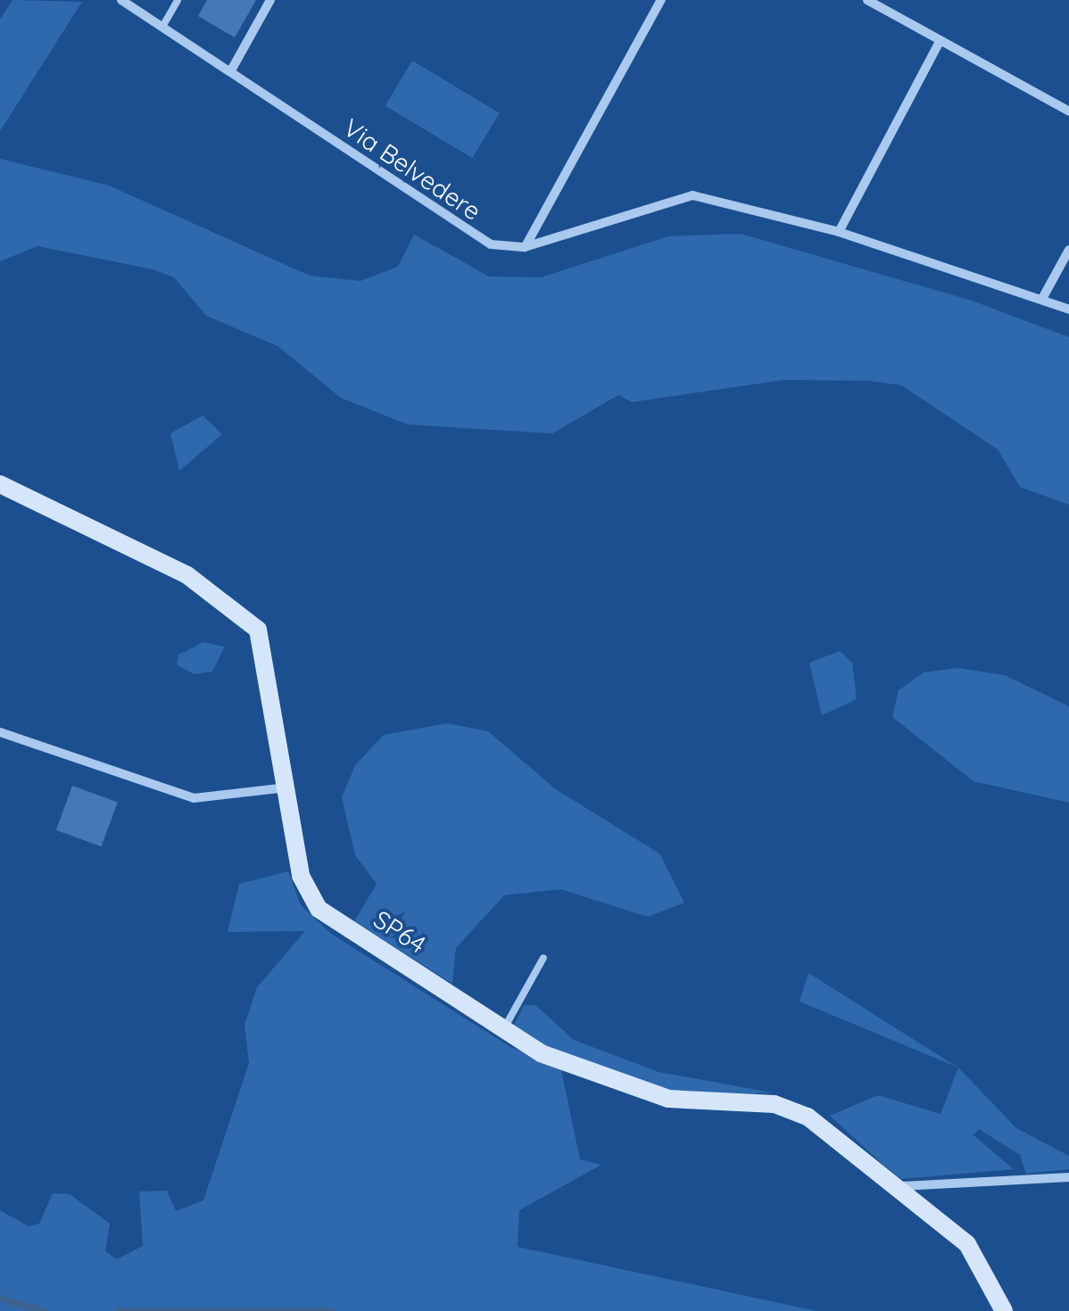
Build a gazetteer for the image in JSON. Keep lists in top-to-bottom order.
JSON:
{
  "streets": {
    "street": ["Via Belvedere", "SP64"]
  }
}
